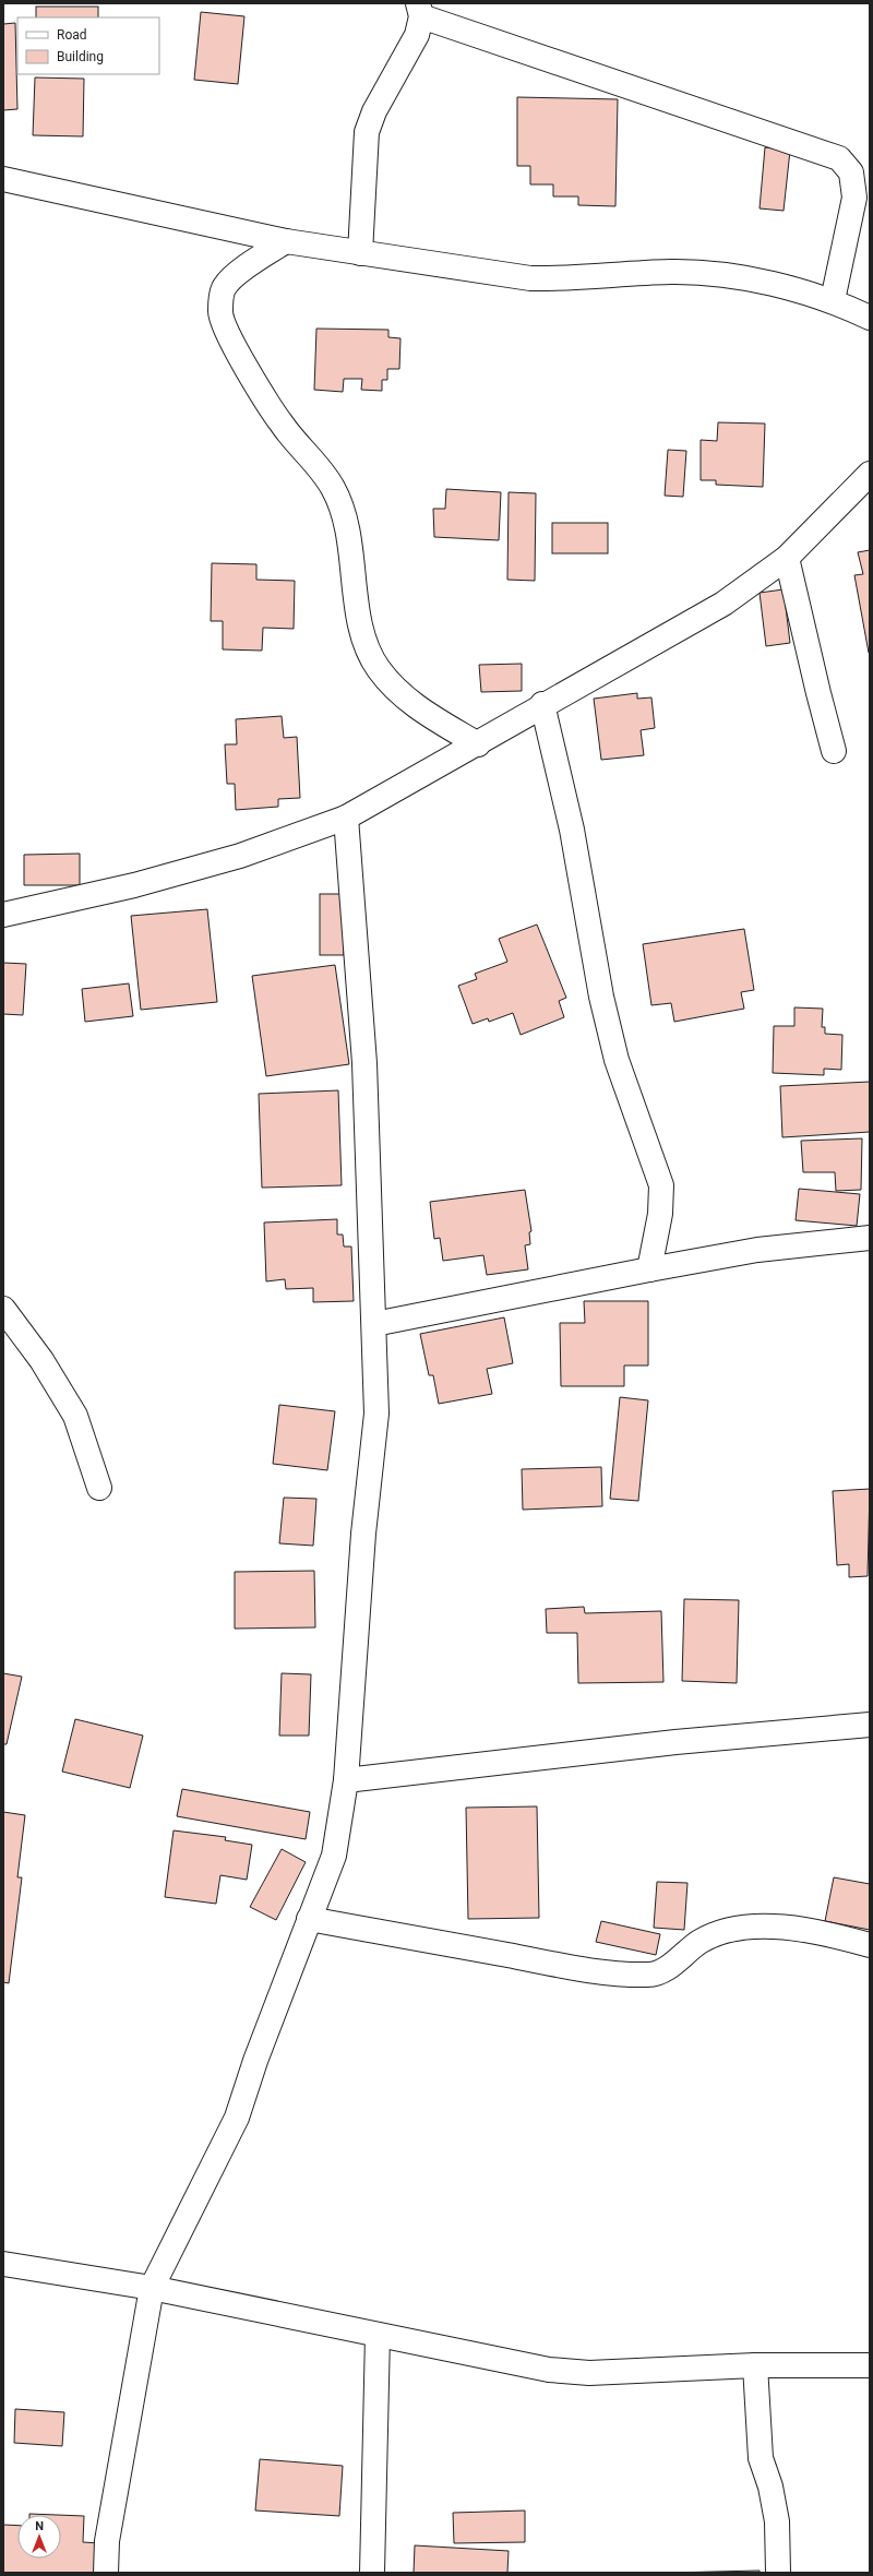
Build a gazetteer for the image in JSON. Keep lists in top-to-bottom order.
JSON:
{
  "legend": ["Road", "Building"],
  "north": "top"
}
